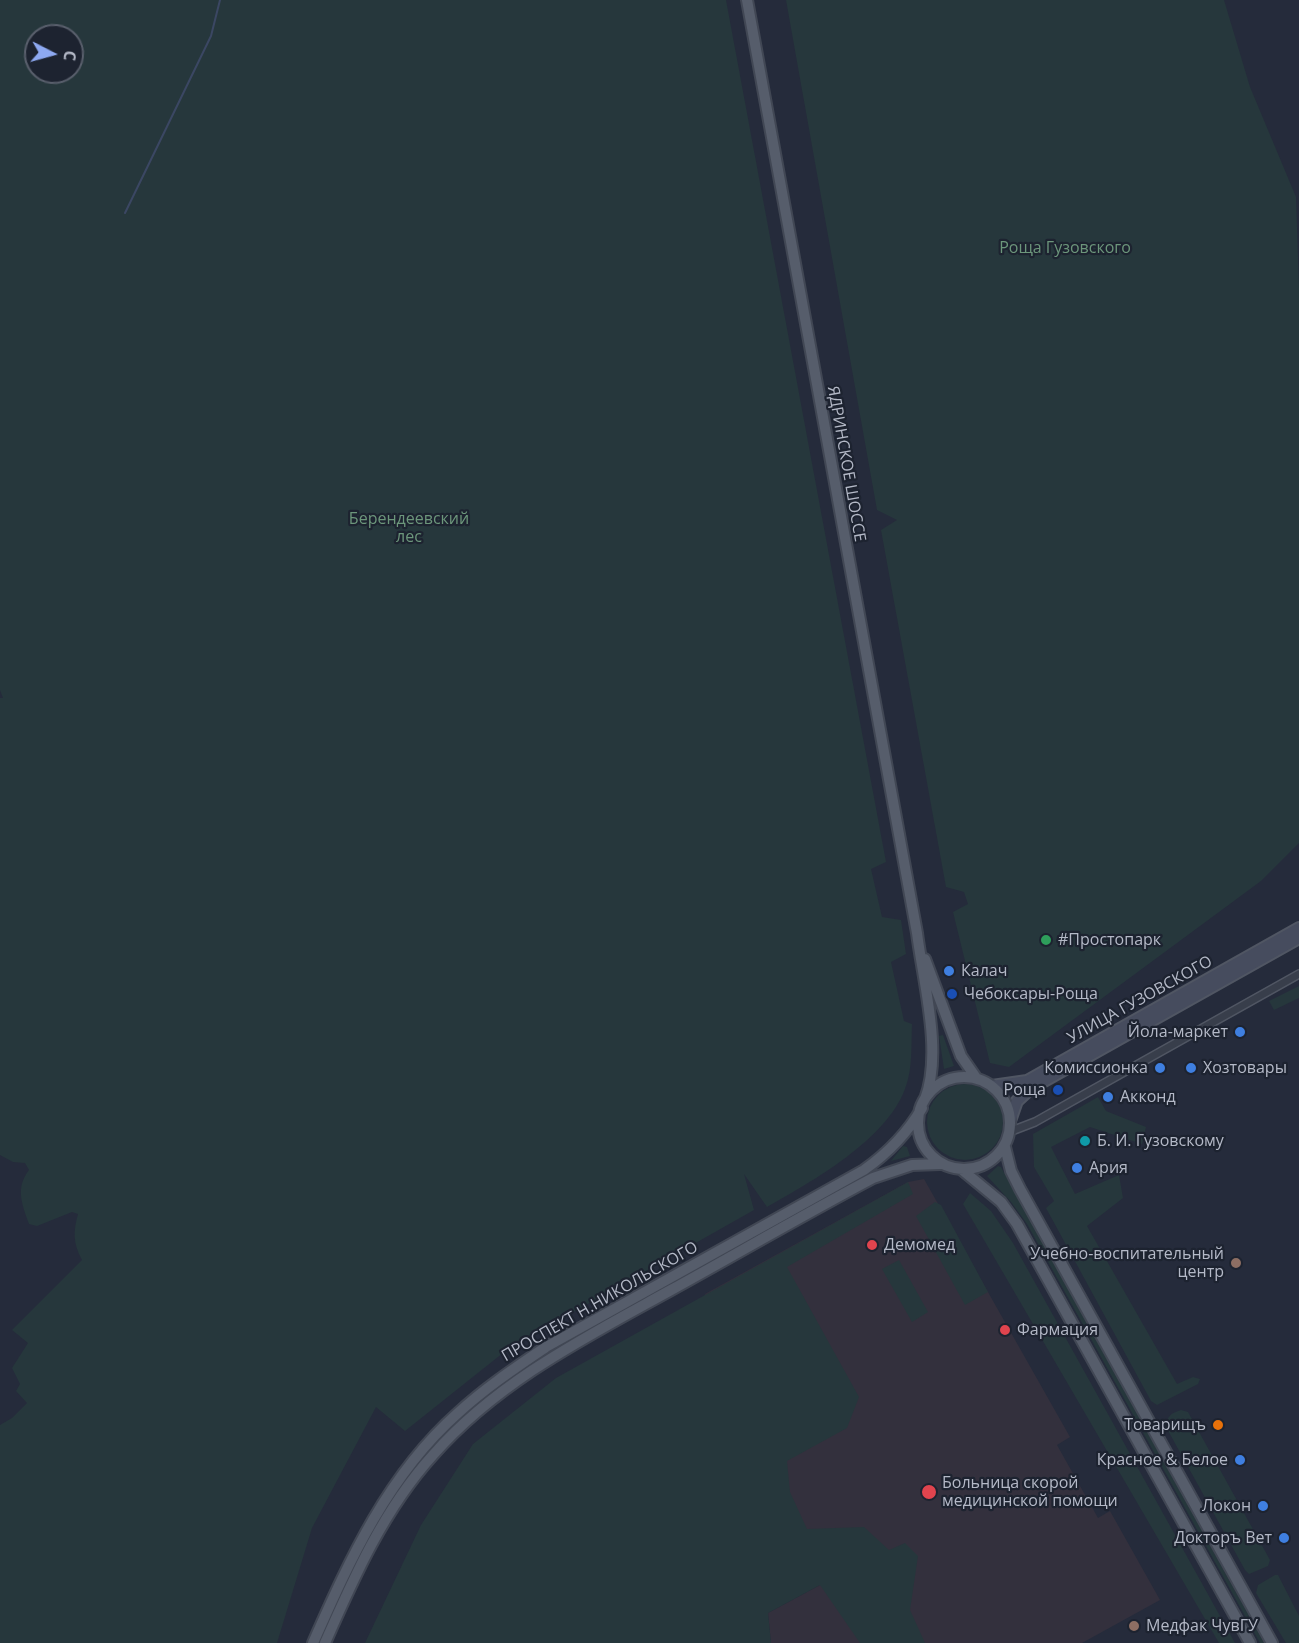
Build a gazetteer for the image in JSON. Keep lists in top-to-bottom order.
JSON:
{
  "streets": {
    "main road": ["ЯДРИНСКОЕ ШОССЕ", "УЛИЦА ГУЗОВСКОГО", "ПРОСПЕКТ Н.НИКОЛЬСКОГО"]
  },
  "crossings": [
    ["ЯДРИНСКОЕ ШОССЕ", "УЛИЦА ГУЗОВСКОГО"],
    ["ЯДРИНСКОЕ ШОССЕ", "ПРОСПЕКТ Н.НИКОЛЬСКОГО"],
    ["УЛИЦА ГУЗОВСКОГО", "ПРОСПЕКТ Н.НИКОЛЬСКОГО"]
  ],
  "parks": ["Роща Гузовского", "Берендеевский лес"],
  "places": [
    "#Простопарк",
    "Калач",
    "Чебоксары-Роща",
    "Йола-маркет",
    "Комиссионка",
    "Хозтовары",
    "Роща",
    "Акконд",
    "Б. И. Гузовскому",
    "Ария",
    "Демомед",
    "Учебно-воспитательный центр",
    "Фармация",
    "Товарищъ",
    "Красное & Белое",
    "Больница скорой медицинской помощи",
    "Локон",
    "Докторъ Вет",
    "Медфак ЧувГУ"
  ],
  "north": "right"
}
